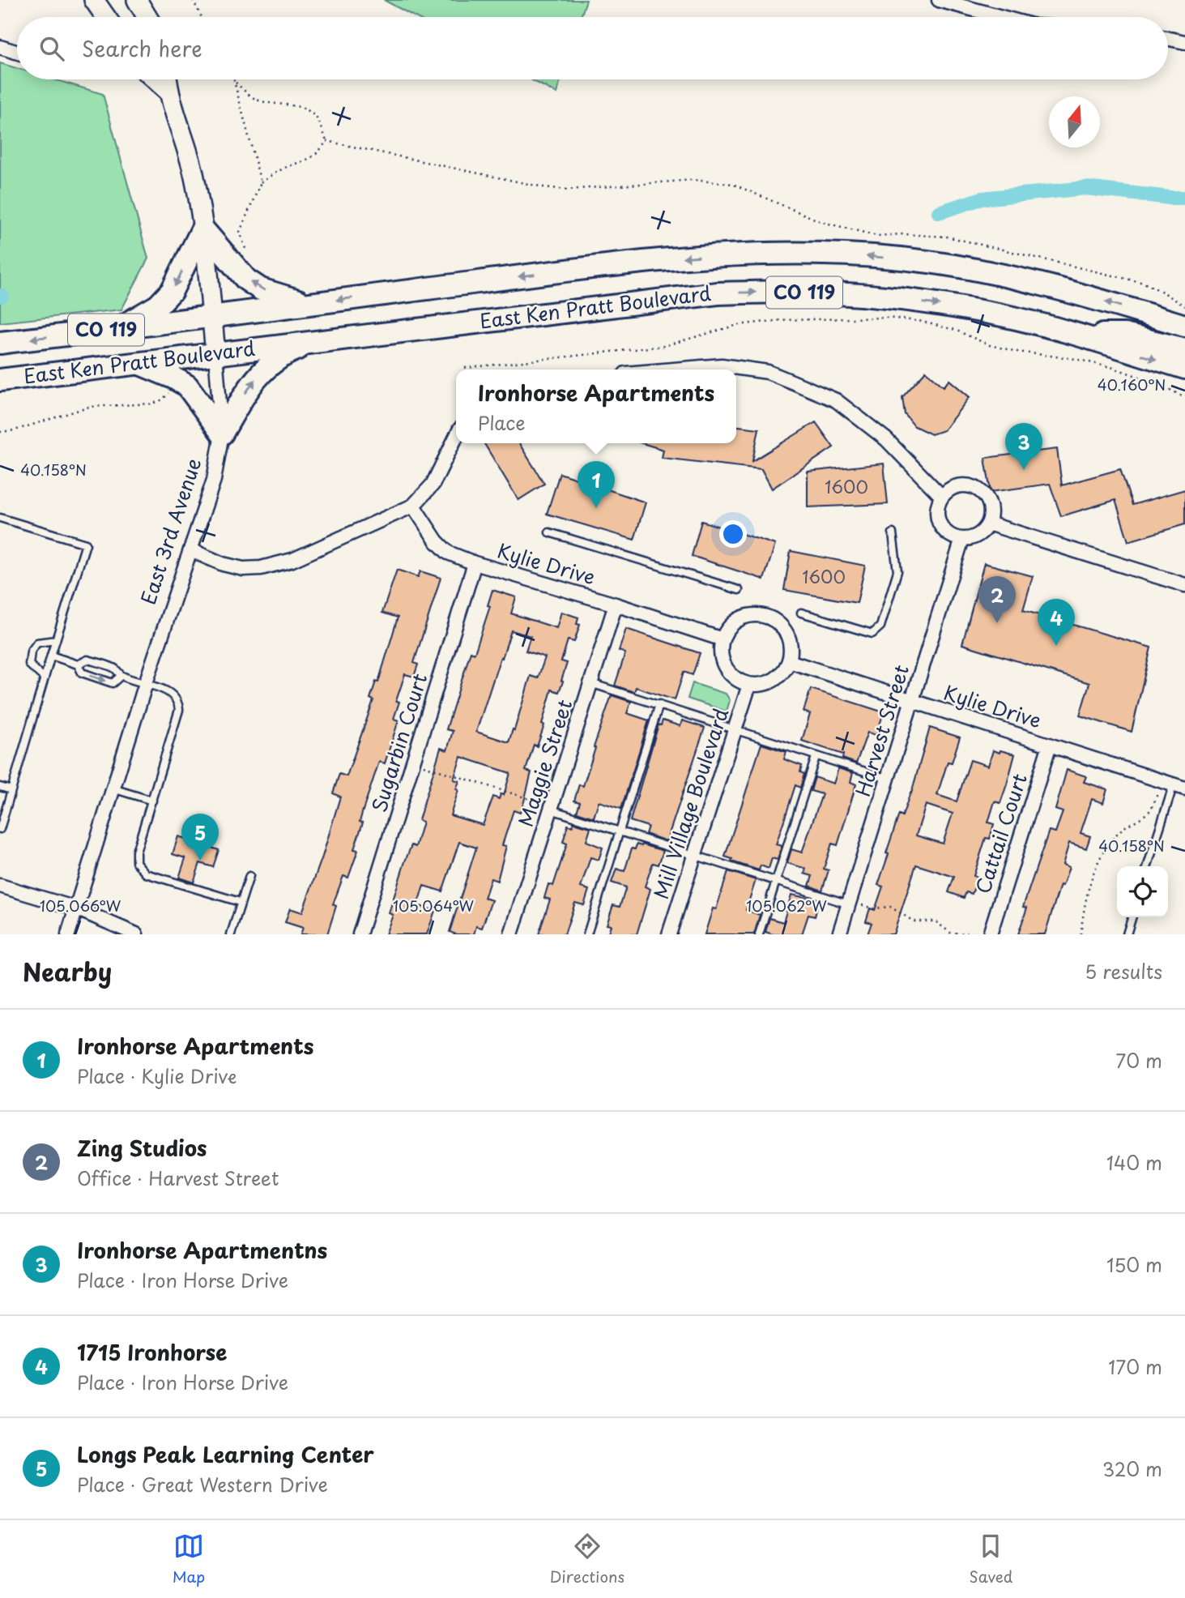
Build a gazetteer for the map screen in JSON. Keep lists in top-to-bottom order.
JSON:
{
  "streets": {
    "highway": ["CO 119", "East Ken Pratt Boulevard"],
    "main road": ["East 3rd Avenue"],
    "street": [
      "Kylie Drive",
      "Harvest Street",
      "Sugarbin Court",
      "Maggie Street",
      "Mill Village Boulevard",
      "Cattail Court"
    ]
  },
  "crossings": [
    ["East Ken Pratt Boulevard", "East 3rd Avenue"],
    ["Kylie Drive", "Harvest Street"],
    ["Kylie Drive", "Sugarbin Court"],
    ["Kylie Drive", "Maggie Street"],
    ["Kylie Drive", "Mill Village Boulevard"],
    ["Kylie Drive", "Cattail Court"]
  ],
  "house_numbers": ["1600", "1600"],
  "north": "top",
  "page": {
    "search": "Search here",
    "popup": ["Ironhorse Apartments", "Place"],
    "pins": [
      "3",
      "1",
      "2",
      "4",
      "5"
    ],
    "heading": ["Nearby", "5 results"],
    "list": [
      {
        "mark": "1",
        "name": "Ironhorse Apartments",
        "note": "Place · Kylie Drive",
        "value": "70 m"
      },
      {
        "mark": "2",
        "name": "Zing Studios",
        "note": "Office · Harvest Street",
        "value": "140 m"
      },
      {
        "mark": "3",
        "name": "Ironhorse Apartmentns",
        "note": "Place · Iron Horse Drive",
        "value": "150 m"
      },
      {
        "mark": "4",
        "name": "1715 Ironhorse",
        "note": "Place · Iron Horse Drive",
        "value": "170 m"
      },
      {
        "mark": "5",
        "name": "Longs Peak Learning Center",
        "note": "Place · Great Western Drive",
        "value": "320 m"
      }
    ],
    "nav": ["Map", "Directions", "Saved"]
  },
  "coordinates": [
    "40.160°N",
    "40.158°N",
    "105.066°W",
    "105.064°W",
    "105.062°W"
  ]
}
